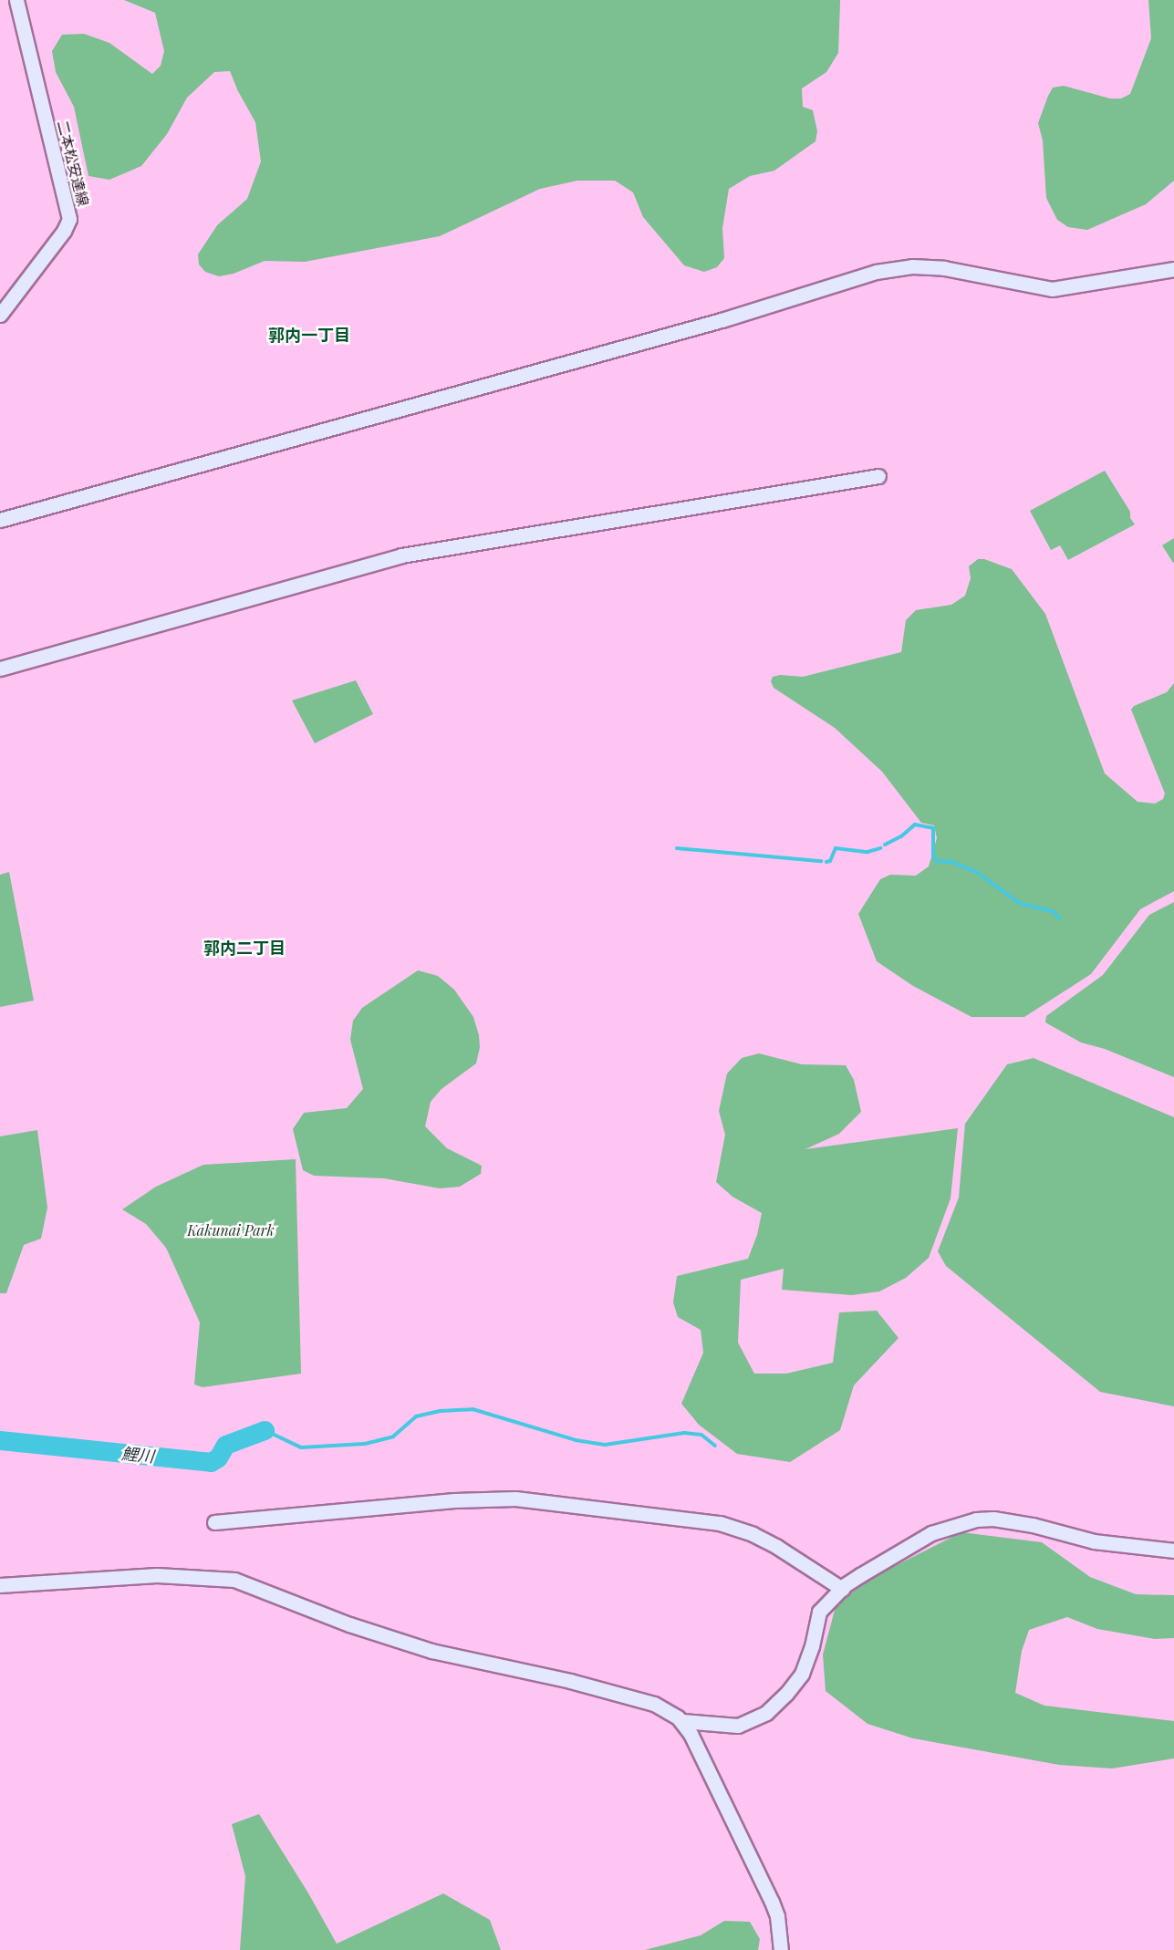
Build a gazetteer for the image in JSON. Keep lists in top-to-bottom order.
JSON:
{
  "streets": {
    "street": ["二本松安達線"]
  },
  "districts": ["郭内一丁目", "郭内二丁目"],
  "water": ["鯉川"],
  "parks": ["Kakunai Park"]
}
